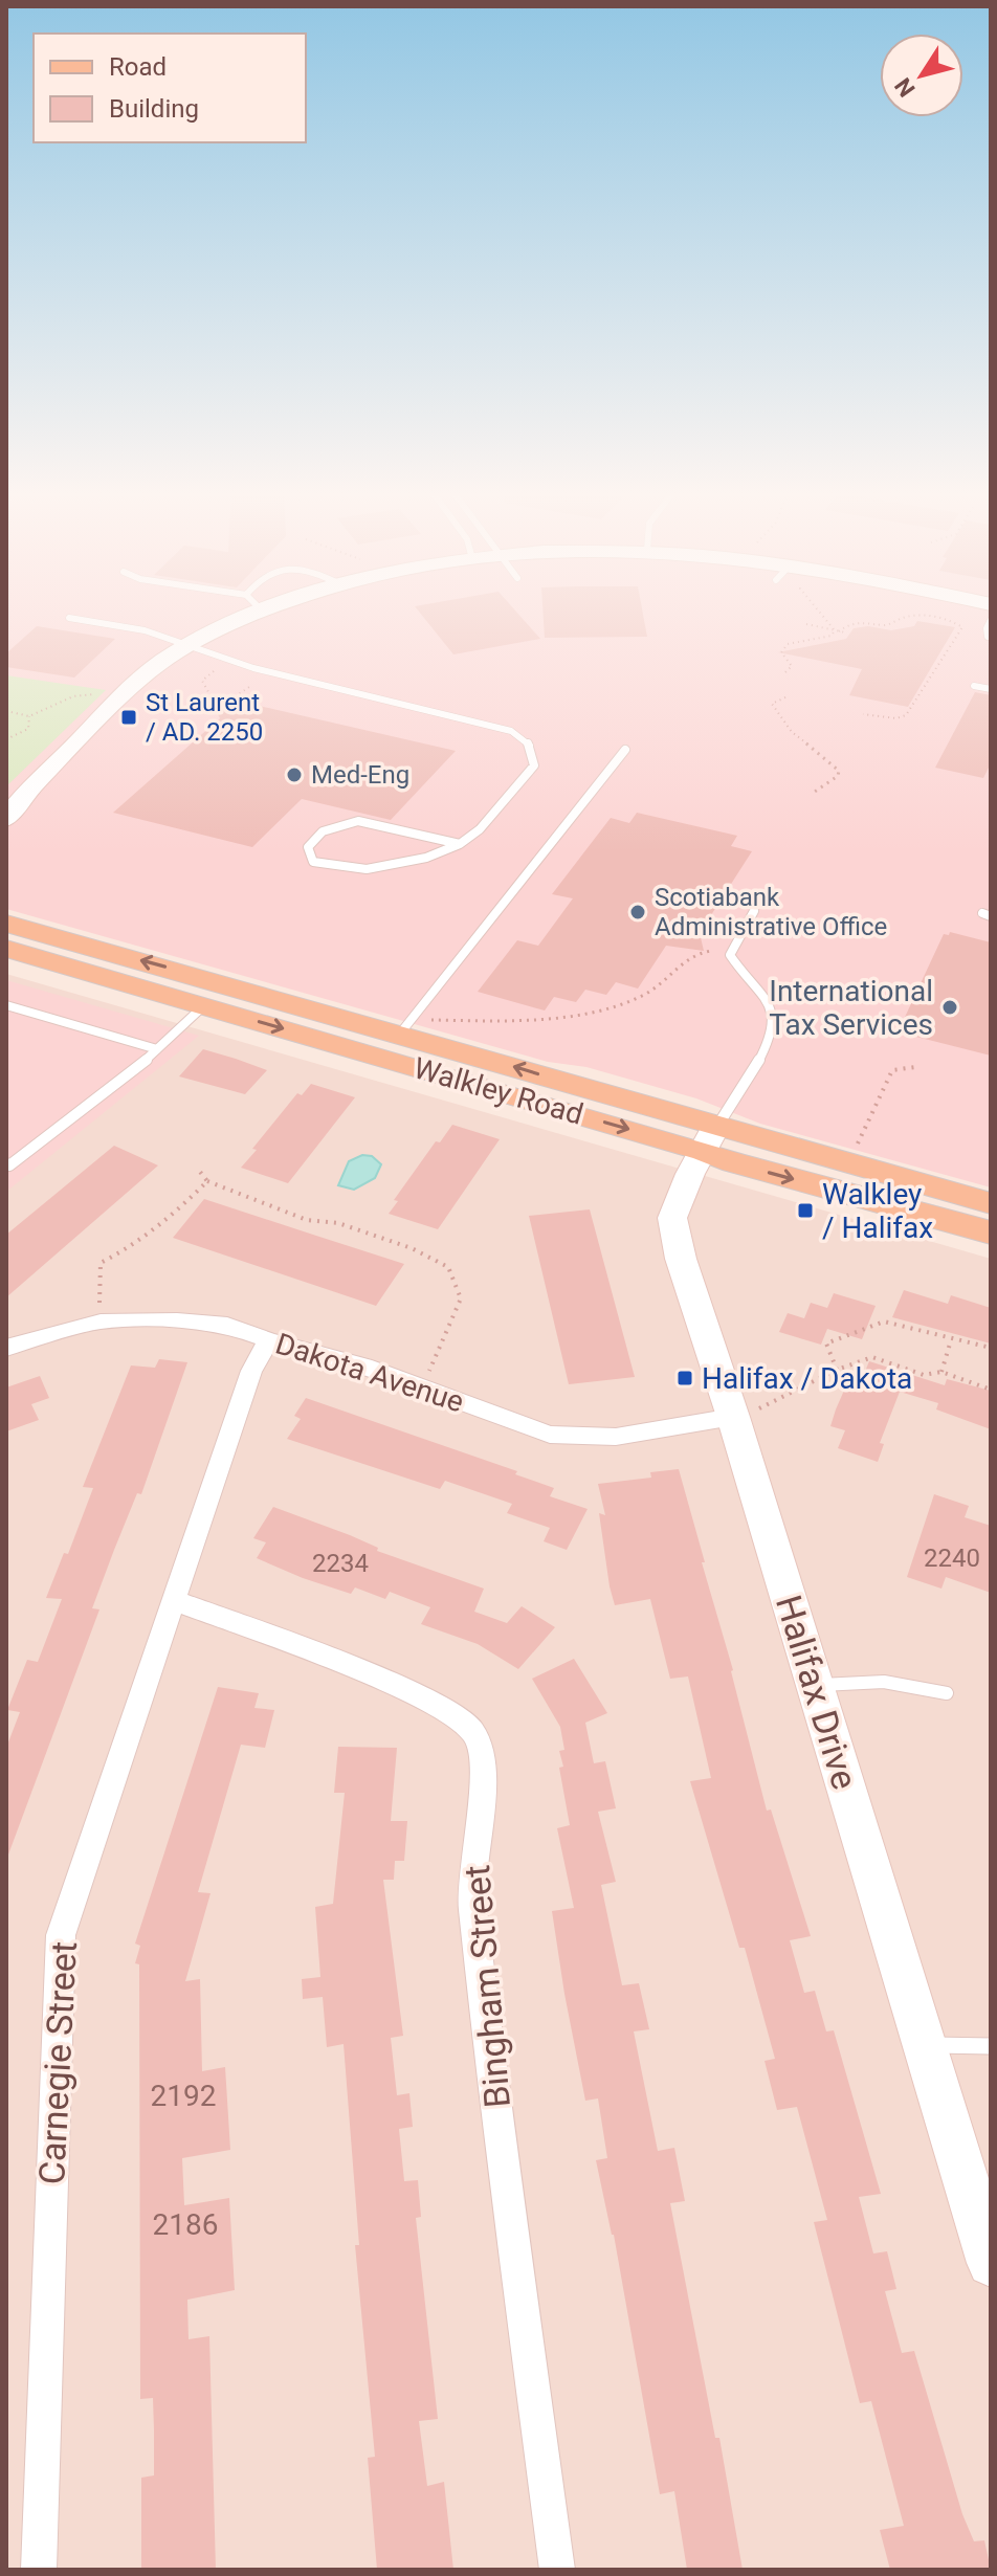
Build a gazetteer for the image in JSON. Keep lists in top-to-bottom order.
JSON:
{
  "streets": {
    "main road": ["Walkley Road"],
    "street": [
      "Dakota Avenue",
      "Halifax Drive",
      "Bingham Street",
      "Carnegie Street"
    ]
  },
  "crossings": [
    ["Walkley Road", "Halifax Drive"],
    ["Dakota Avenue", "Halifax Drive"],
    ["Dakota Avenue", "Carnegie Street"],
    ["Bingham Street", "Carnegie Street"]
  ],
  "places": {
    "transit": ["St Laurent / AD. 2250", "Walkley / Halifax", "Halifax / Dakota"],
    "other": ["Med-Eng", "Scotiabank Administrative Office", "International Tax Services"]
  },
  "house_numbers": [
    "2240",
    "2234",
    "2192",
    "2186"
  ],
  "legend": ["Road", "Building"],
  "north": "bottom left"
}
